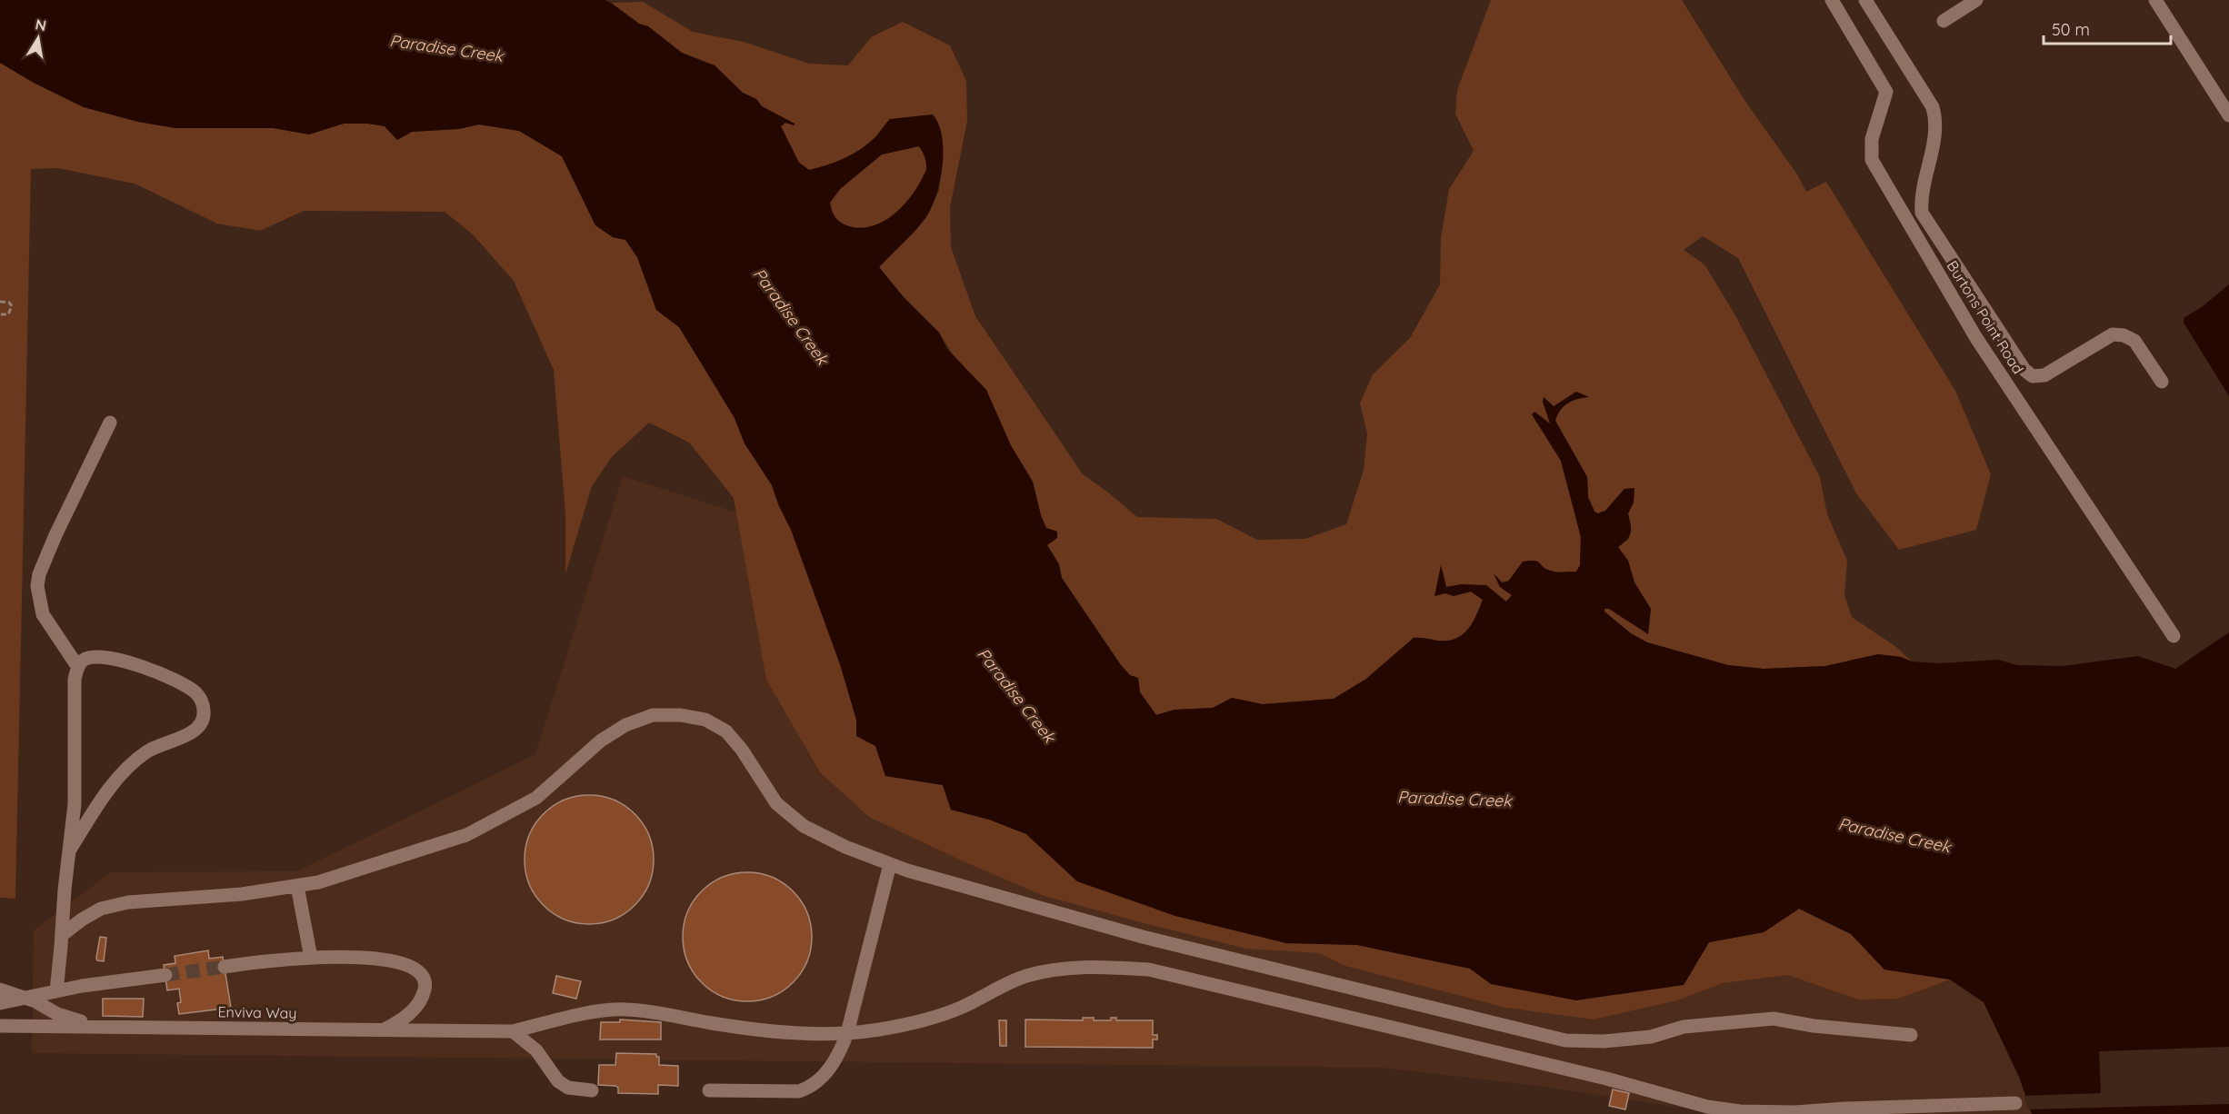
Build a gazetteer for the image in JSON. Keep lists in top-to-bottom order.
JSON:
{
  "streets": {
    "street": ["Burtons Point Road", "Enviva Way"]
  },
  "water": ["Paradise Creek"],
  "scale_bar": "50 m",
  "north": "top"
}
